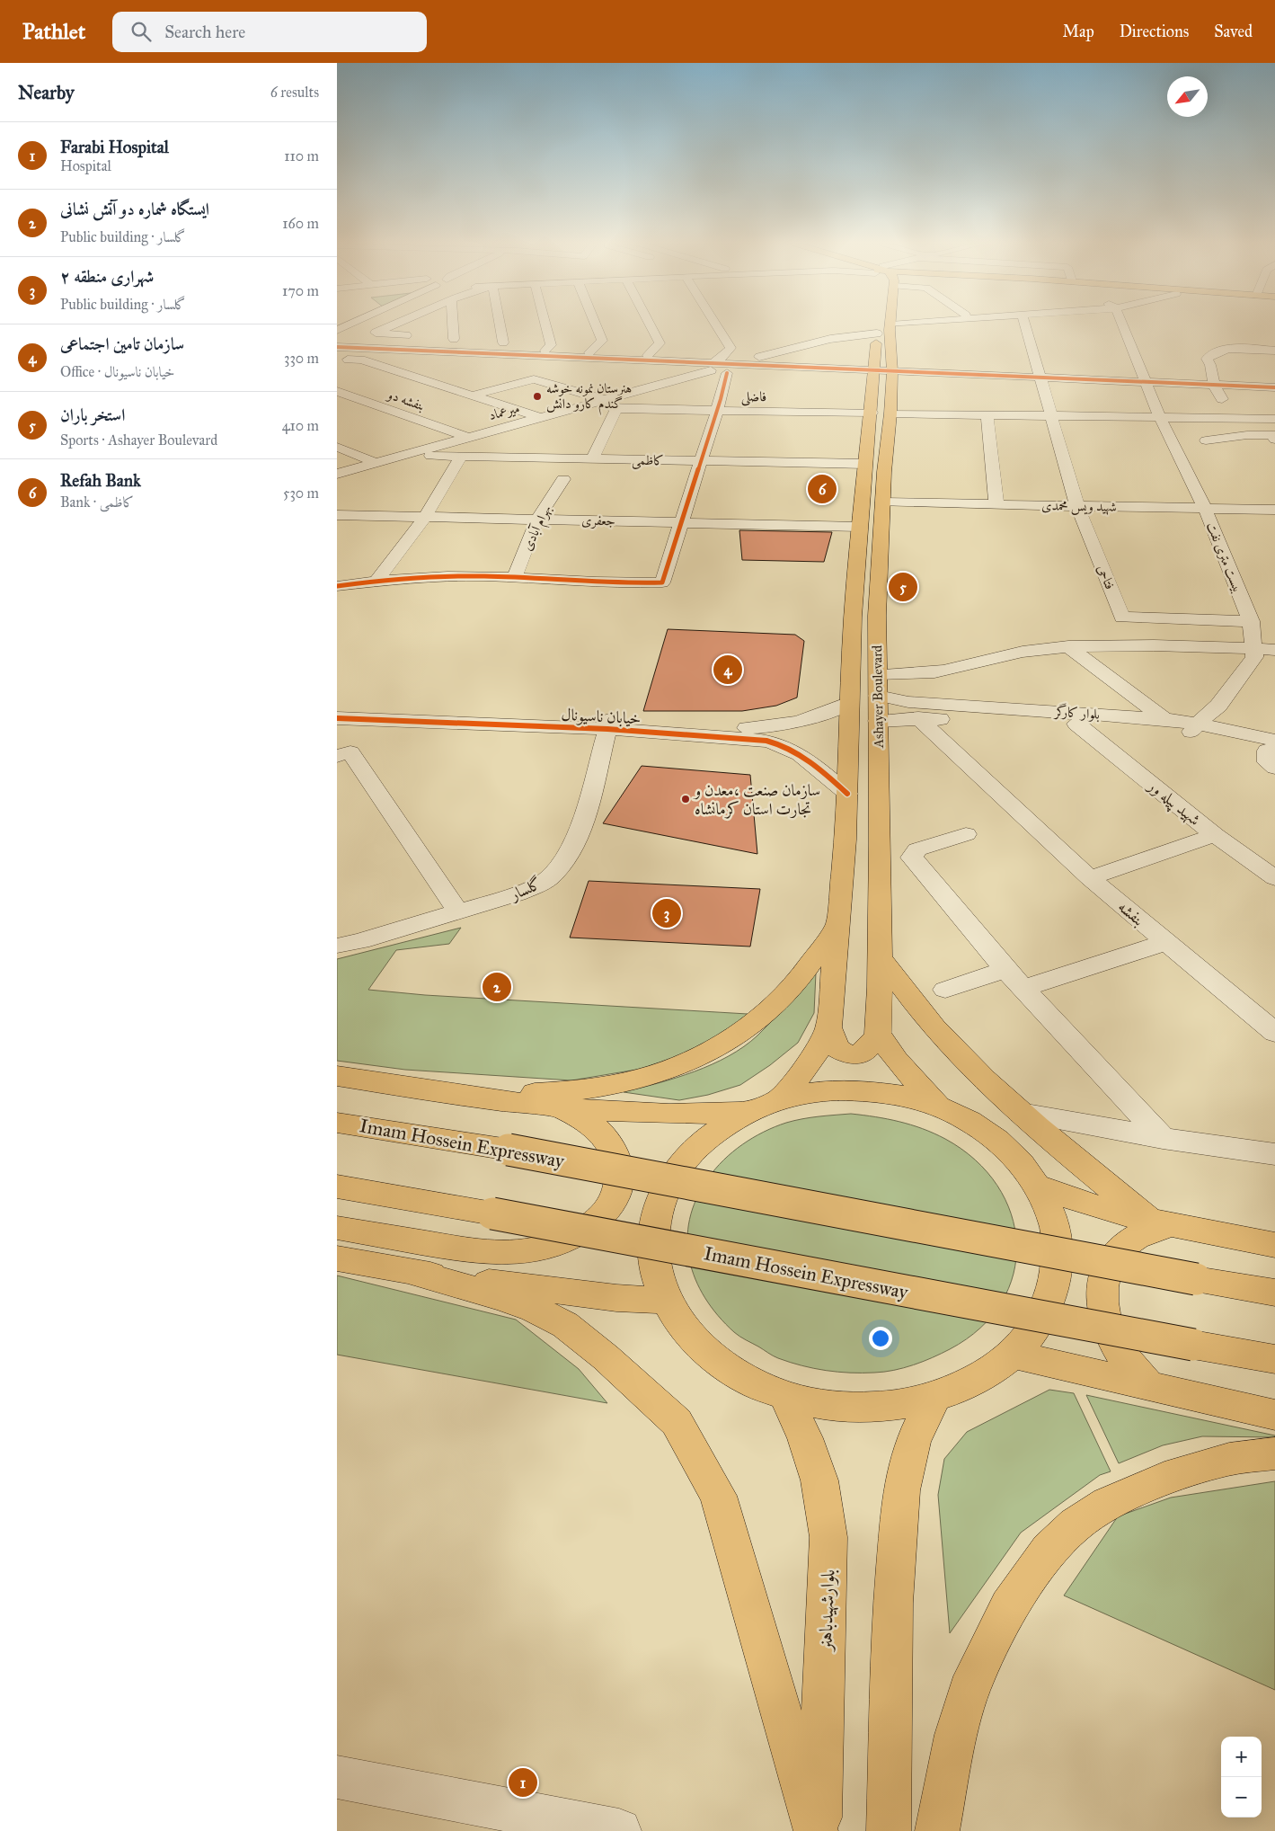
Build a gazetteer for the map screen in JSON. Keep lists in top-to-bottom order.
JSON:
{
  "streets": {
    "main road": ["Ashayer Boulevard", "Imam Hossein Expressway", "بلوارشهیدباهنر"],
    "street": [
      "فاضلی",
      "بنفشه دو",
      "میرعماد",
      "کاظمی",
      "شهید ویس محمدی",
      "جعفری",
      "بهرام آبادی",
      "بیست متری نفت",
      "فتاحی",
      "بلوار کارگر",
      "خیابان ناسیونال",
      "شهید پیله ور",
      "گلسار",
      "بنفشه"
    ]
  },
  "crossings": [
    ["فاضلی", "میرعماد"],
    ["فاضلی", "Ashayer Boulevard"],
    ["بنفشه دو", "میرعماد"],
    ["میرعماد", "کاظمی"],
    ["کاظمی", "Ashayer Boulevard"],
    ["شهید ویس محمدی", "بیست متری نفت"],
    ["شهید ویس محمدی", "فتاحی"],
    ["شهید ویس محمدی", "Ashayer Boulevard"],
    ["جعفری", "بهرام آبادی"],
    ["جعفری", "Ashayer Boulevard"],
    ["بیست متری نفت", "فتاحی"],
    ["بیست متری نفت", "بلوار کارگر"],
    ["Ashayer Boulevard", "بلوار کارگر"],
    ["Ashayer Boulevard", "خیابان ناسیونال"],
    ["بلوار کارگر", "شهید پیله ور"],
    ["بلوار کارگر", "بنفشه"],
    ["خیابان ناسیونال", "گلسار"]
  ],
  "places": ["هنرستان نمونه خوشه گندم کارو دانش", "سازمان صنعت ،معدن و تجارت استان کرمانشاه"],
  "north": "bottom left",
  "page": {
    "header": "Pathlet",
    "search": "Search here",
    "nav": ["Map", "Directions", "Saved"],
    "heading": ["Nearby", "6 results"],
    "list": [
      {
        "mark": "1",
        "name": "Farabi Hospital",
        "note": "Hospital",
        "value": "110 m"
      },
      {
        "mark": "2",
        "name": "ایستگاه شماره دو آتش نشانی",
        "note": "Public building · گلسار",
        "value": "160 m"
      },
      {
        "mark": "3",
        "name": "شهراری منطقه ۲",
        "note": "Public building · گلسار",
        "value": "170 m"
      },
      {
        "mark": "4",
        "name": "سازمان تامین اجتماعی",
        "note": "Office · خیابان ناسیونال",
        "value": "330 m"
      },
      {
        "mark": "5",
        "name": "استخر باران",
        "note": "Sports · Ashayer Boulevard",
        "value": "410 m"
      },
      {
        "mark": "6",
        "name": "Refah Bank",
        "note": "Bank · کاظمی",
        "value": "530 m"
      }
    ],
    "pins": [
      "6",
      "5",
      "4",
      "3",
      "2",
      "1"
    ],
    "map_buttons": ["+", "−"]
  }
}
